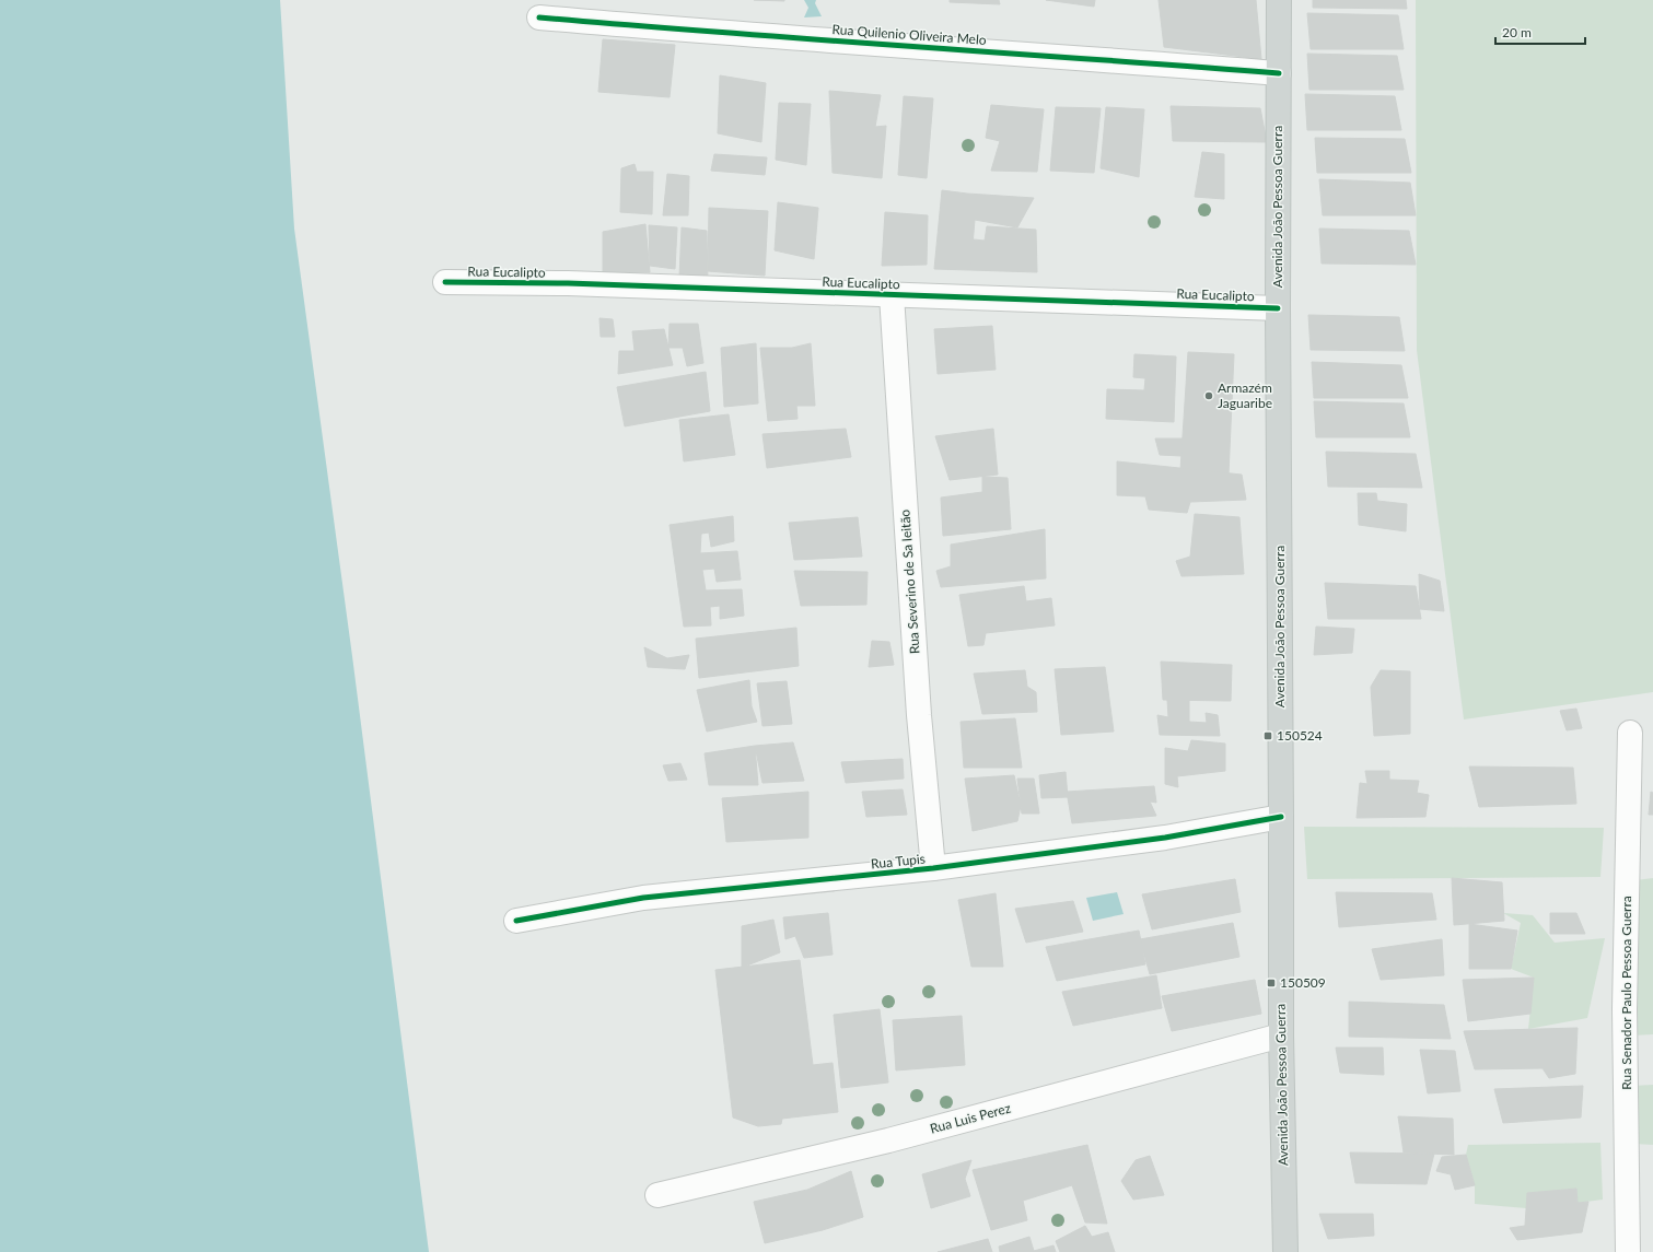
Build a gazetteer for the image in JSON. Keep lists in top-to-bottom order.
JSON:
{
  "streets": {
    "main road": ["Avenida João Pessoa Guerra"],
    "street": [
      "Rua Quilenio Oliveira Melo",
      "Rua Eucalipto",
      "Rua Severino de Sa leitão",
      "Rua Tupis",
      "Rua Senador Paulo Pessoa Guerra",
      "Rua Luis Perez"
    ]
  },
  "crossings": [
    ["Rua Quilenio Oliveira Melo", "Avenida João Pessoa Guerra"],
    ["Avenida João Pessoa Guerra", "Rua Eucalipto"],
    ["Avenida João Pessoa Guerra", "Rua Tupis"],
    ["Avenida João Pessoa Guerra", "Rua Luis Perez"],
    ["Rua Eucalipto", "Rua Severino de Sa leitão"],
    ["Rua Severino de Sa leitão", "Rua Tupis"]
  ],
  "places": {
    "other": ["Armazém Jaguaribe"],
    "transit": ["150524", "150509"]
  },
  "scale_bar": "20 m"
}
